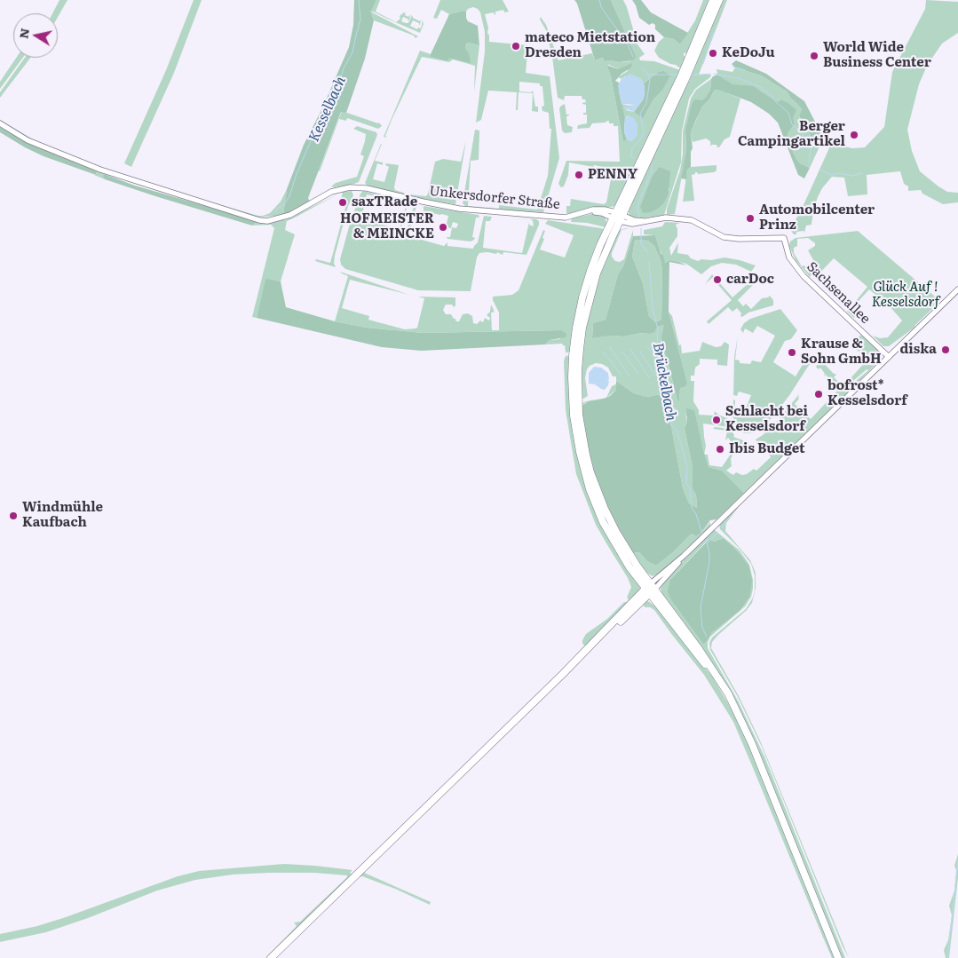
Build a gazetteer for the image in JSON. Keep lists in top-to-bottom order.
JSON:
{
  "streets": {
    "street": ["Unkersdorfer Straße", "Sachsenallee"]
  },
  "crossings": [
    ["Unkersdorfer Straße", "Sachsenallee"]
  ],
  "water": ["Kesselbach", "Brückelbach"],
  "parks": ["Glück Auf ! Kesselsdorf"],
  "places": [
    "mateco Mietstation Dresden",
    "KeDoJu",
    "World Wide Business Center",
    "Berger Campingartikel",
    "PENNY",
    "saxTRade",
    "Automobilcenter Prinz",
    "HOFMEISTER & MEINCKE",
    "carDoc",
    "diska",
    "Krause & Sohn GmbH",
    "bofrost* Kesselsdorf",
    "Schlacht bei Kesselsdorf",
    "Ibis Budget",
    "Windmühle Kaufbach"
  ],
  "north": "left"
}
